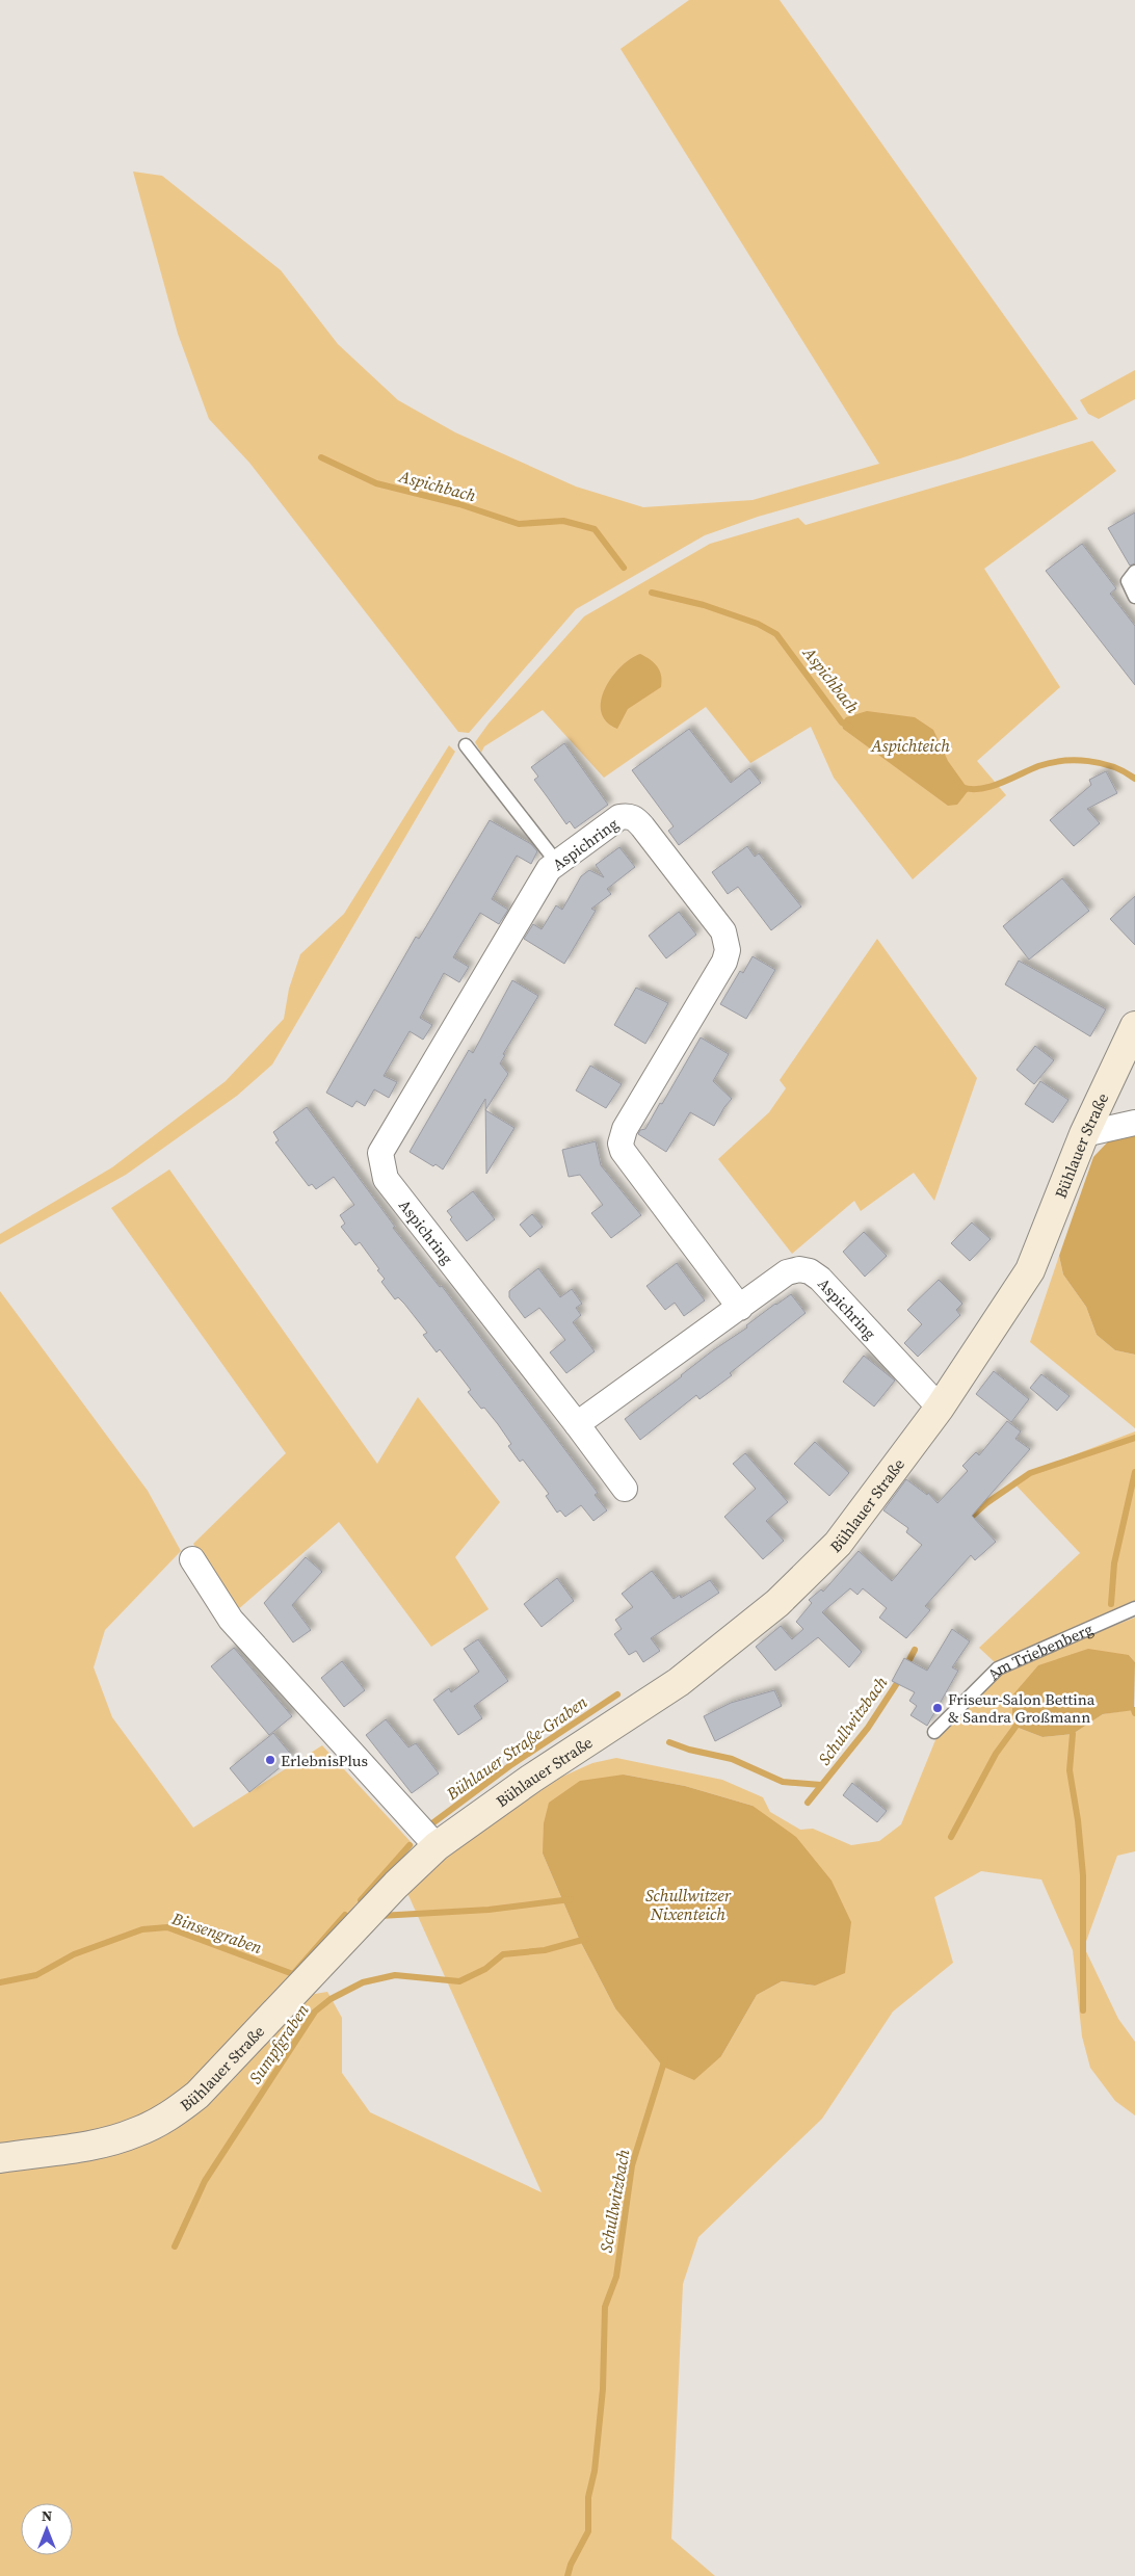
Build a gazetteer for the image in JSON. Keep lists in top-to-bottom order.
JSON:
{
  "streets": {
    "street": ["Aspichring", "Bühlauer Straße"],
    "lane": ["Am Triebenberg"]
  },
  "crossings": [
    ["Aspichring", "Bühlauer Straße"]
  ],
  "water": [
    "Aspichbach",
    "Aspichteich",
    "Schullwitzbach",
    "Bühlauer Straße-Graben",
    "Schullwitzer Nixenteich",
    "Binsengraben",
    "Sumpfgraben"
  ],
  "places": ["Friseur-Salon Bettina & Sandra Großmann", "ErlebnisPlus"],
  "north": "top"
}
